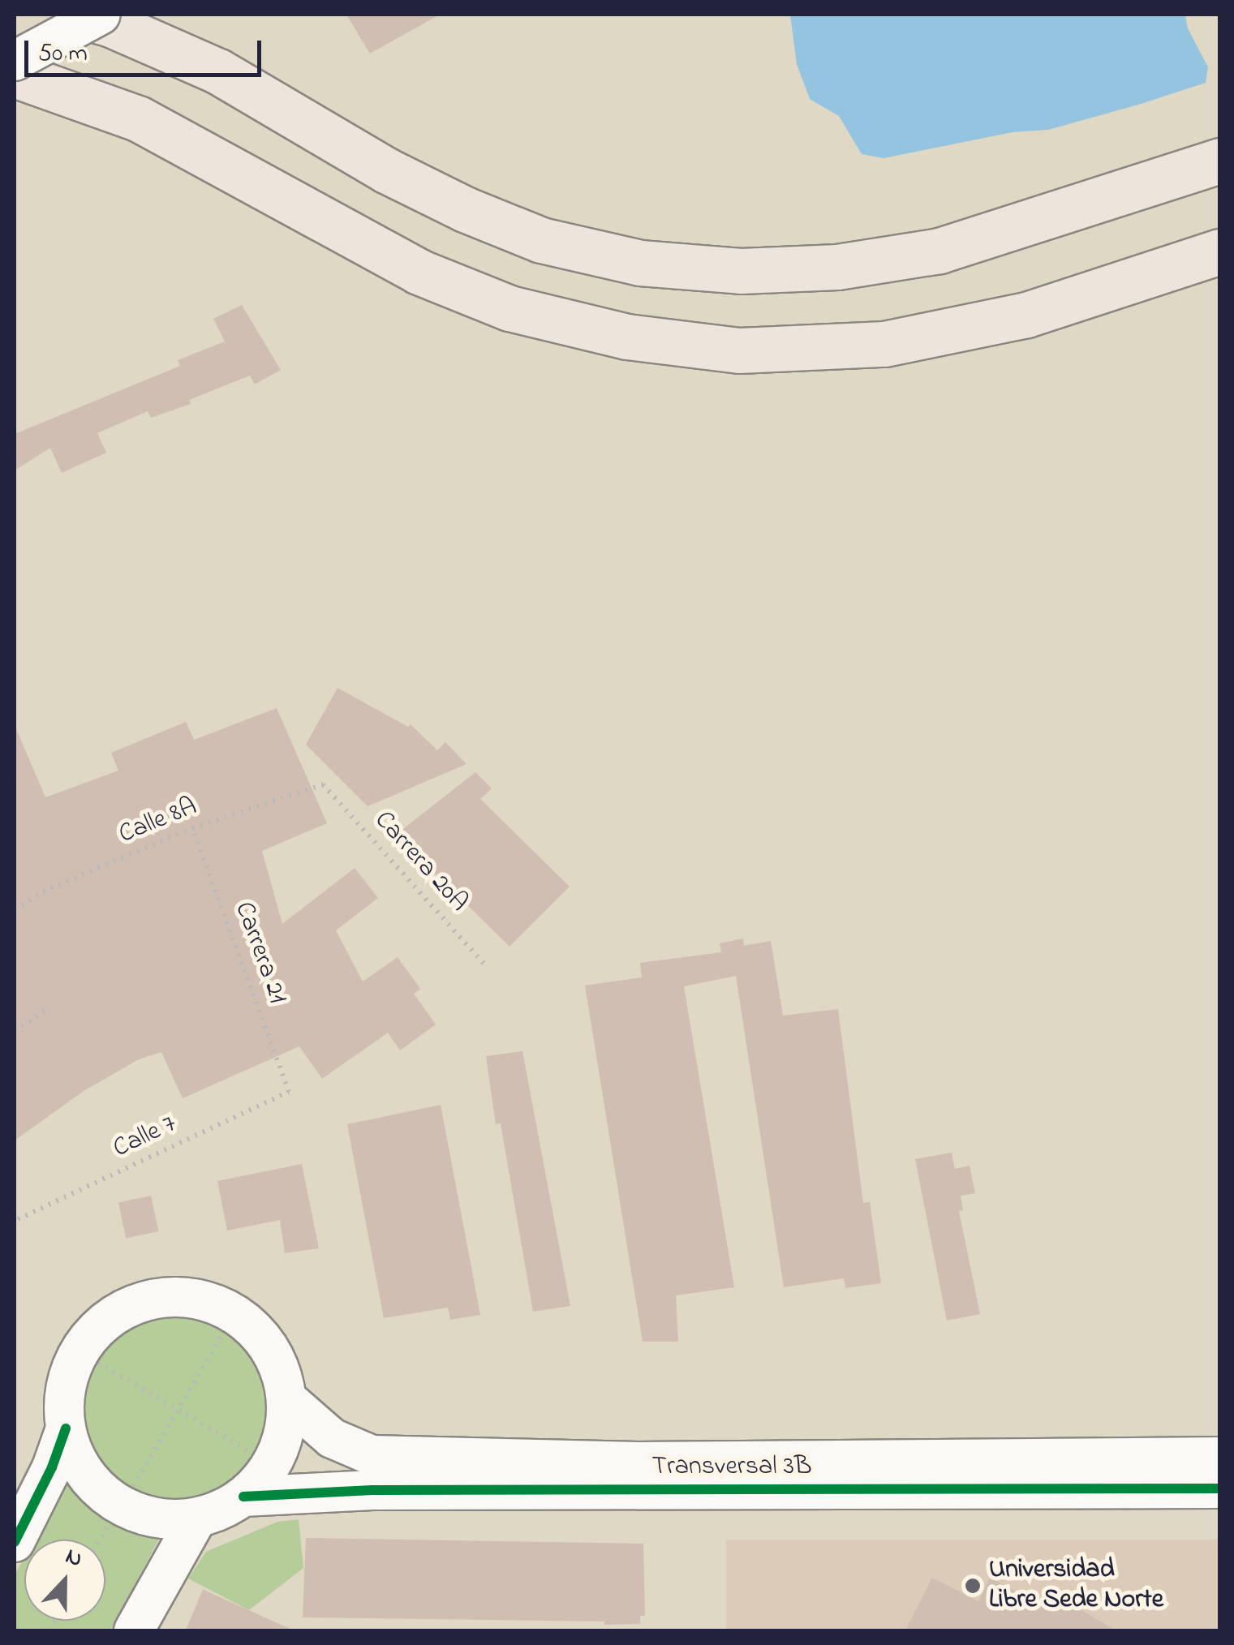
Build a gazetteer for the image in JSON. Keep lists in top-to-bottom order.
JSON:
{
  "streets": {
    "street": ["Transversal 3B"],
    "path": [
      "Calle 8A",
      "Carrera 20A",
      "Carrera 21",
      "Calle 7"
    ]
  },
  "crossings": [
    ["Calle 8A", "Carrera 20A"],
    ["Calle 8A", "Carrera 21"],
    ["Carrera 21", "Calle 7"]
  ],
  "places": ["Universidad Libre Sede Norte"],
  "scale_bar": "50 m",
  "north": "top"
}
